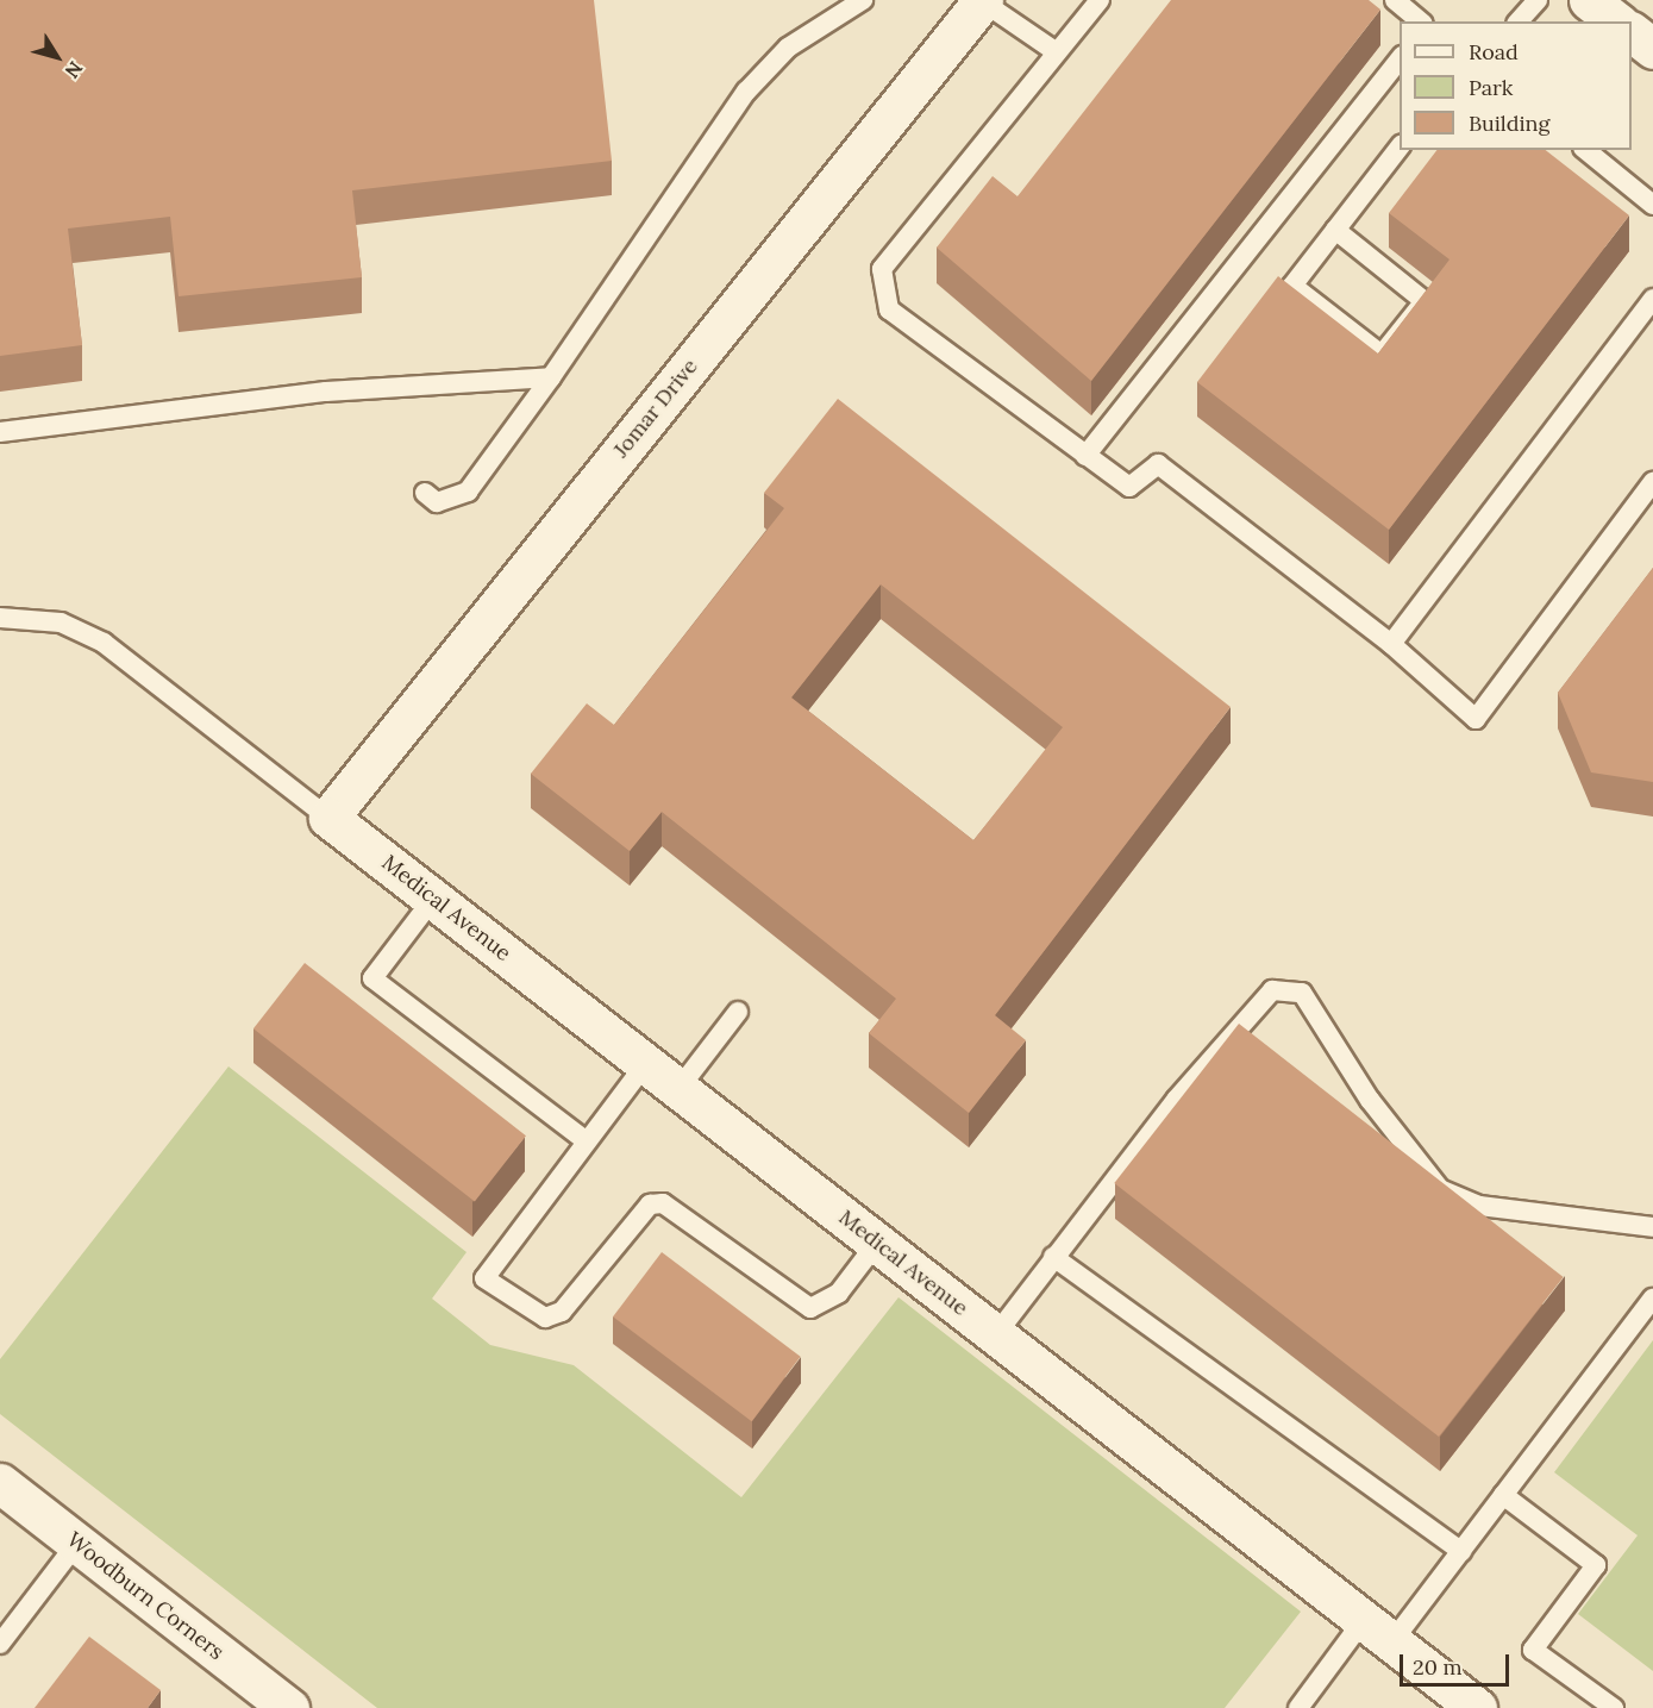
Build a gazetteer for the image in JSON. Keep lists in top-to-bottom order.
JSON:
{
  "streets": {
    "street": ["Jomar Drive", "Medical Avenue", "Woodburn Corners"]
  },
  "crossings": [
    ["Jomar Drive", "Medical Avenue"]
  ],
  "legend": ["Road", "Park", "Building"],
  "scale_bar": "20 m",
  "north": "bottom right"
}
